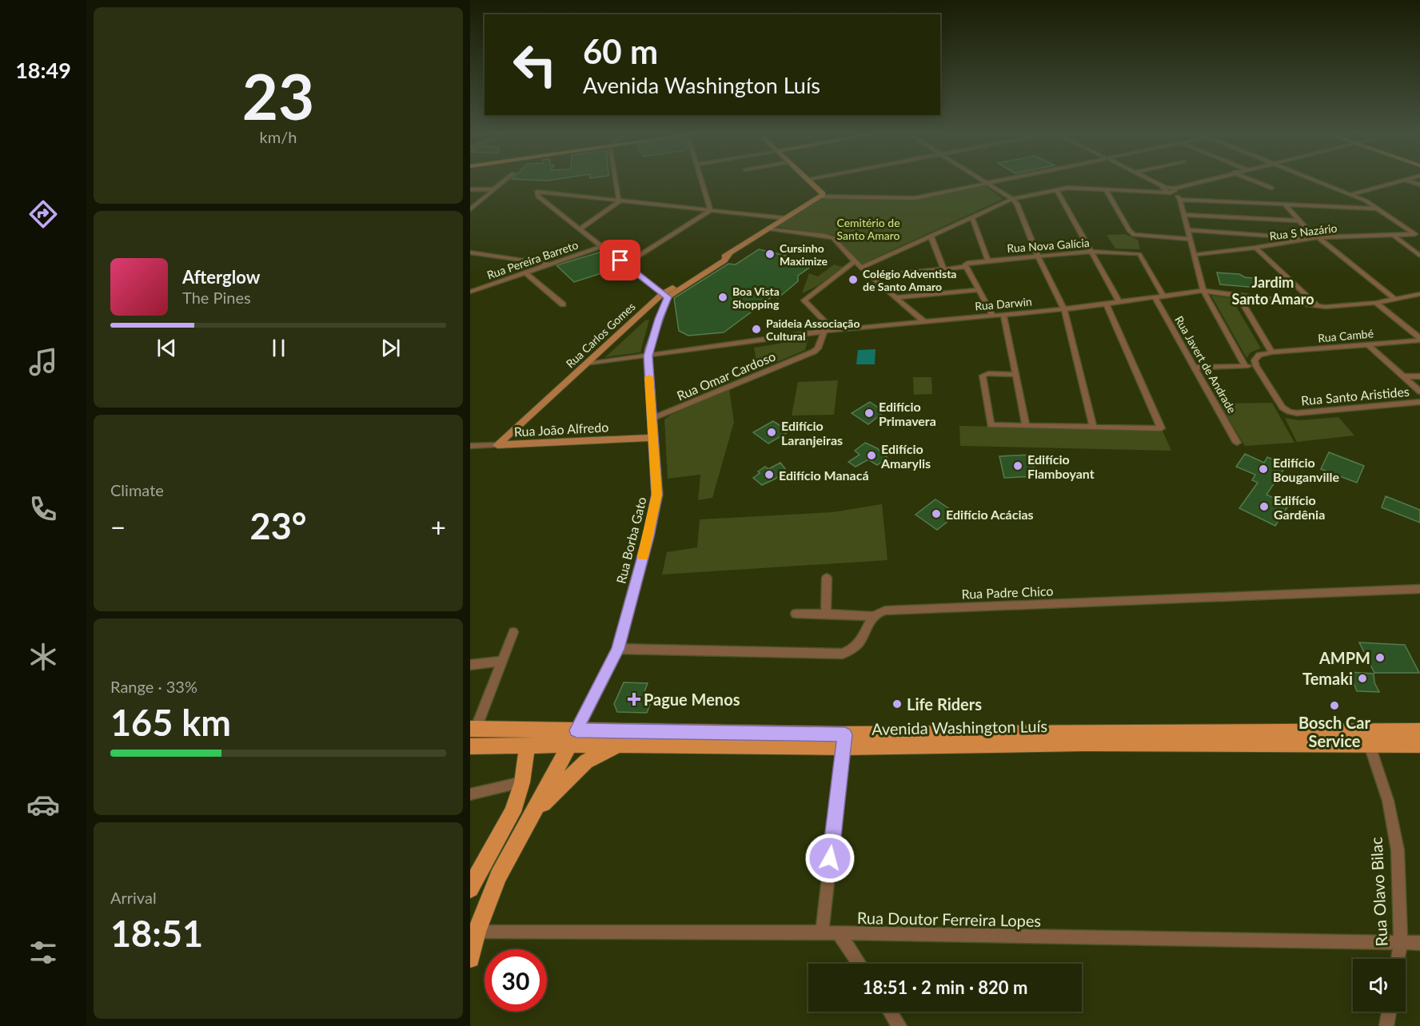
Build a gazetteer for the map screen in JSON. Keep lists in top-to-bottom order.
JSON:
{
  "streets": {
    "main road": ["Avenida Washington Luís"],
    "street": [
      "Rua S Nazário",
      "Rua Nova Galícia",
      "Rua Pereira Barreto",
      "Rua Darwin",
      "Rua Carlos Gomes",
      "Rua Cambé",
      "Rua Javert de Andrade",
      "Rua Omar Cardoso",
      "Rua Santo Aristides",
      "Rua João Alfredo",
      "Rua Borba Gato",
      "Rua Padre Chico",
      "Rua Olavo Bilac",
      "Rua Doutor Ferreira Lopes"
    ]
  },
  "crossings": [
    ["Rua Nova Galícia", "Rua Darwin"],
    ["Rua Darwin", "Rua Carlos Gomes"],
    ["Rua Darwin", "Rua Javert de Andrade"],
    ["Rua Darwin", "Rua Omar Cardoso"],
    ["Rua Darwin", "Rua Borba Gato"],
    ["Rua Carlos Gomes", "Rua João Alfredo"],
    ["Rua Omar Cardoso", "Rua Borba Gato"],
    ["Rua João Alfredo", "Rua Borba Gato"],
    ["Rua Borba Gato", "Avenida Washington Luís"],
    ["Avenida Washington Luís", "Rua Olavo Bilac"],
    ["Rua Olavo Bilac", "Rua Doutor Ferreira Lopes"]
  ],
  "districts": ["Jardim Santo Amaro"],
  "parks": ["Cemitério de Santo Amaro"],
  "places": {
    "other": [
      "Cursinho Maximize",
      "Colégio Adventista de Santo Amaro",
      "Boa Vista Shopping",
      "Paideia Associação Cultural",
      "Edifício Primavera",
      "Edifício Laranjeiras",
      "Edifício Amarylis",
      "Edifício Flamboyant",
      "Edifício Bouganville",
      "Edifício Manacá",
      "Edifício Gardênia",
      "Edifício Acácias",
      "AMPM",
      "Temaki",
      "Life Riders",
      "Bosch Car Service"
    ],
    "health": ["Pague Menos"]
  },
  "page": {
    "tabs": "18:49",
    "tile": [
      ["23", "km/h"],
      "Climate",
      ["Range · 33%", "165 km"],
      ["Arrival", "18:51"]
    ],
    "turn": ["60 m", "Avenida Washington Luís"],
    "song": ["Afterglow", "The Pines"],
    "heat": ["−", "23°", "+"],
    "limit": "30",
    "trip": "18:51 · 2 min · 820 m"
  }
}
